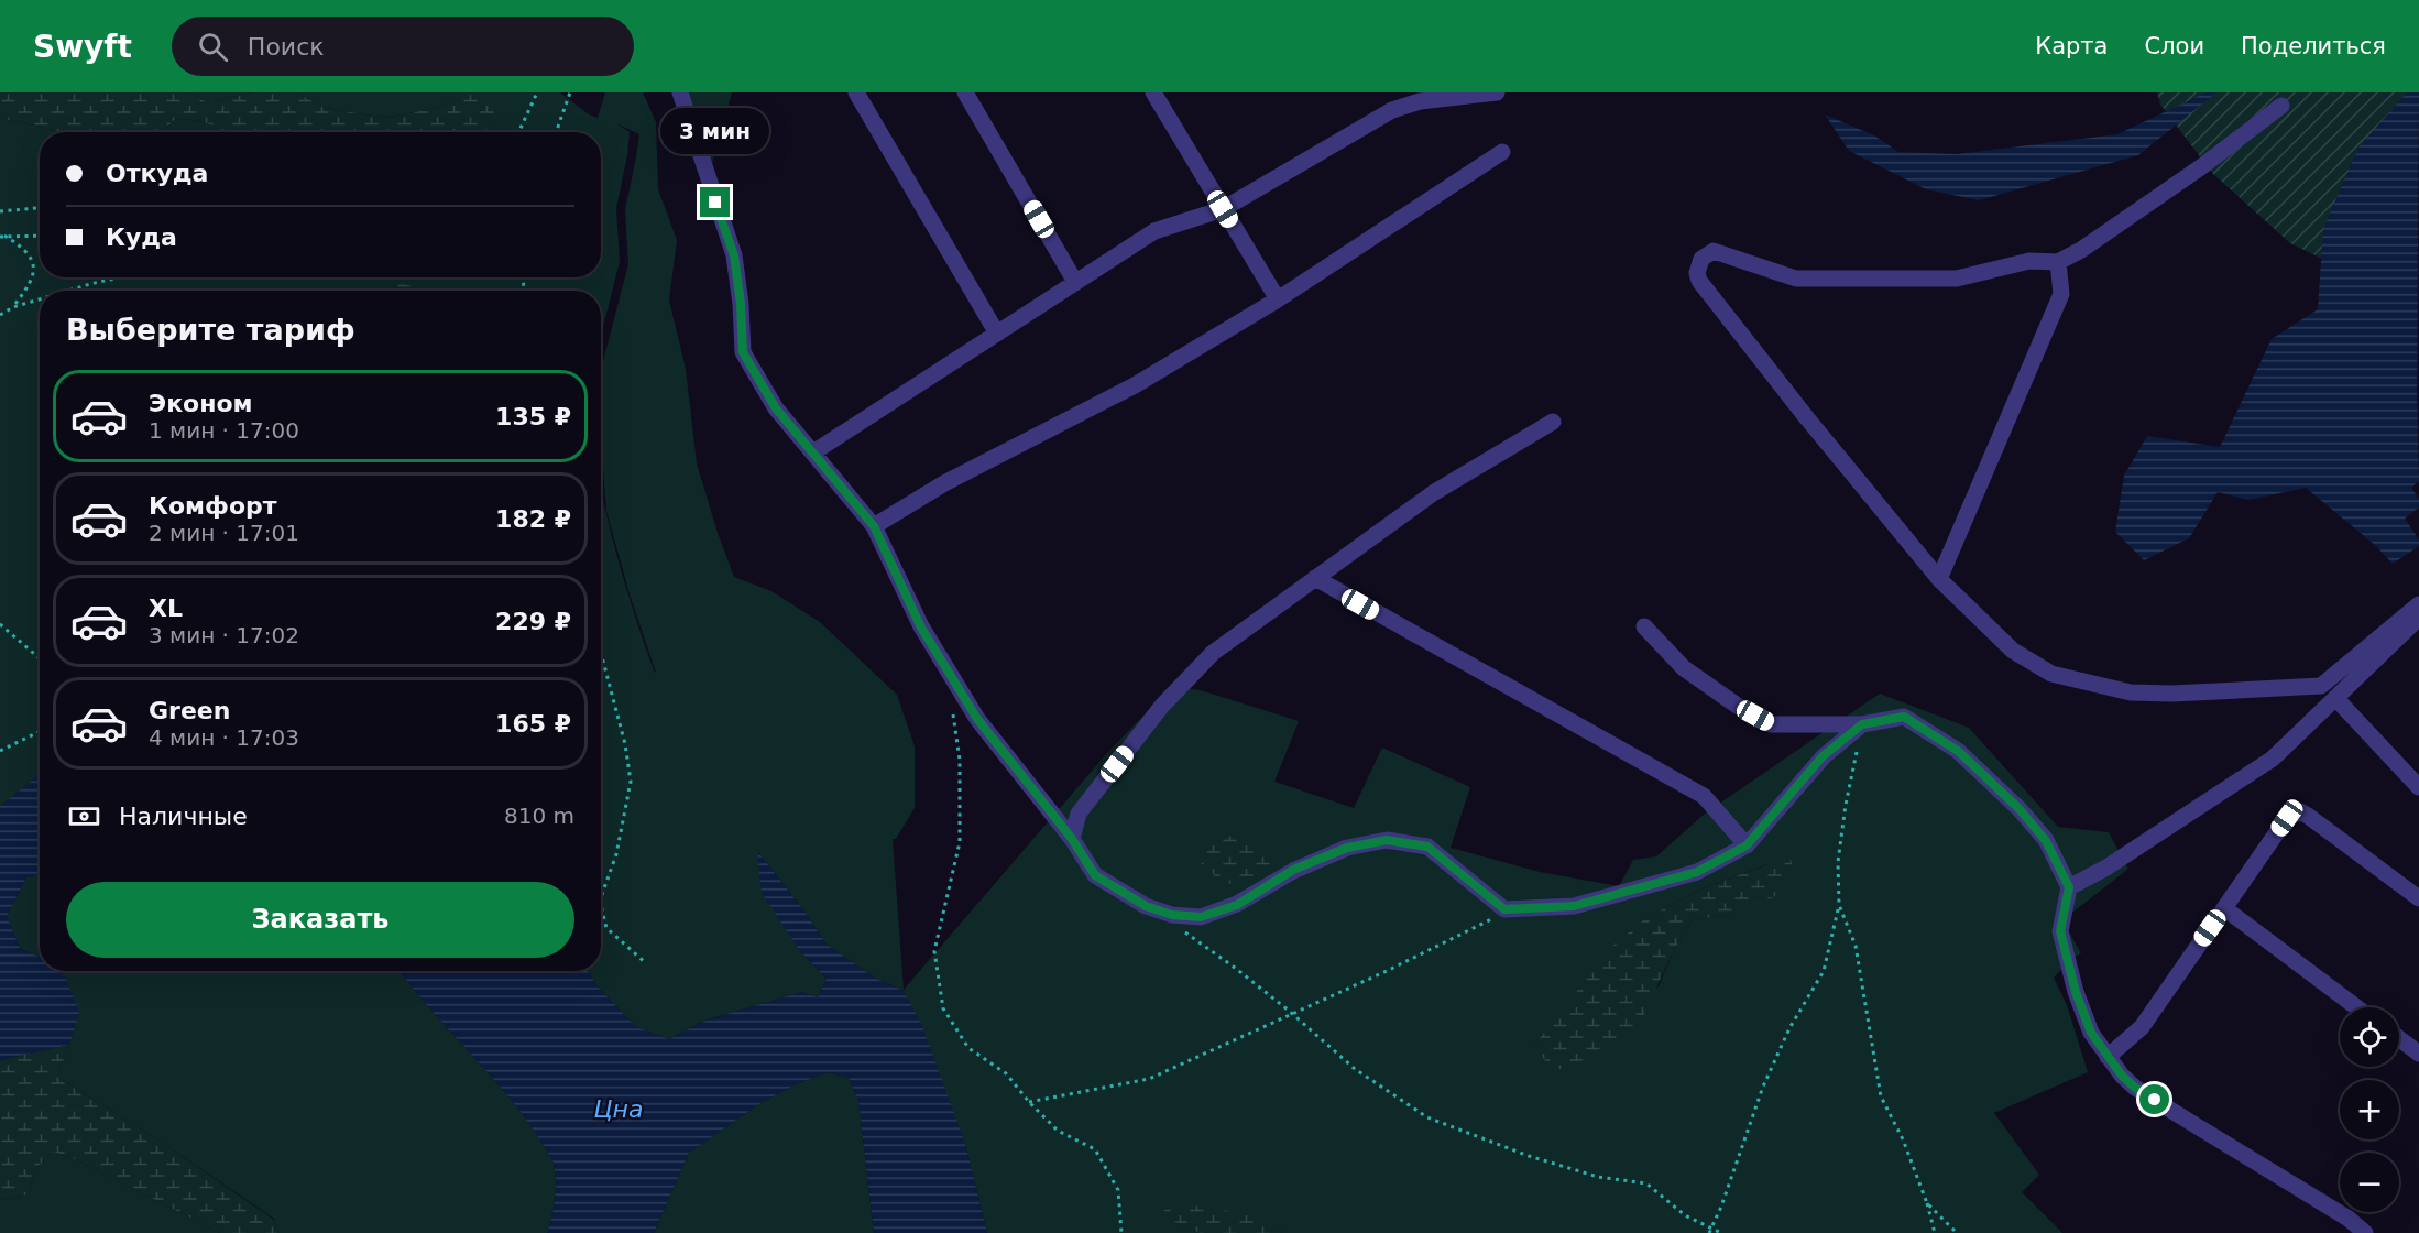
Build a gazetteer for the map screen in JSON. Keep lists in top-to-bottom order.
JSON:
{
  "water": ["Цна"],
  "page": {
    "header": "Swyft",
    "search": "Поиск",
    "nav": ["Карта", "Слои", "Поделиться"],
    "bubble": "3 мин",
    "banner": ["Откуда", "Куда"],
    "heading": "Выберите тариф",
    "list": [
      {
        "name": "Эконом",
        "note": "1 мин · 17:00",
        "value": "135 ₽"
      },
      {
        "name": "Комфорт",
        "note": "2 мин · 17:01",
        "value": "182 ₽"
      },
      {
        "name": "XL",
        "note": "3 мин · 17:02",
        "value": "229 ₽"
      },
      {
        "name": "Green",
        "note": "4 мин · 17:03",
        "value": "165 ₽"
      }
    ],
    "pay": ["Наличные", "810 m"],
    "buttons": "Заказать",
    "map_buttons": ["+", "−"]
  }
}
